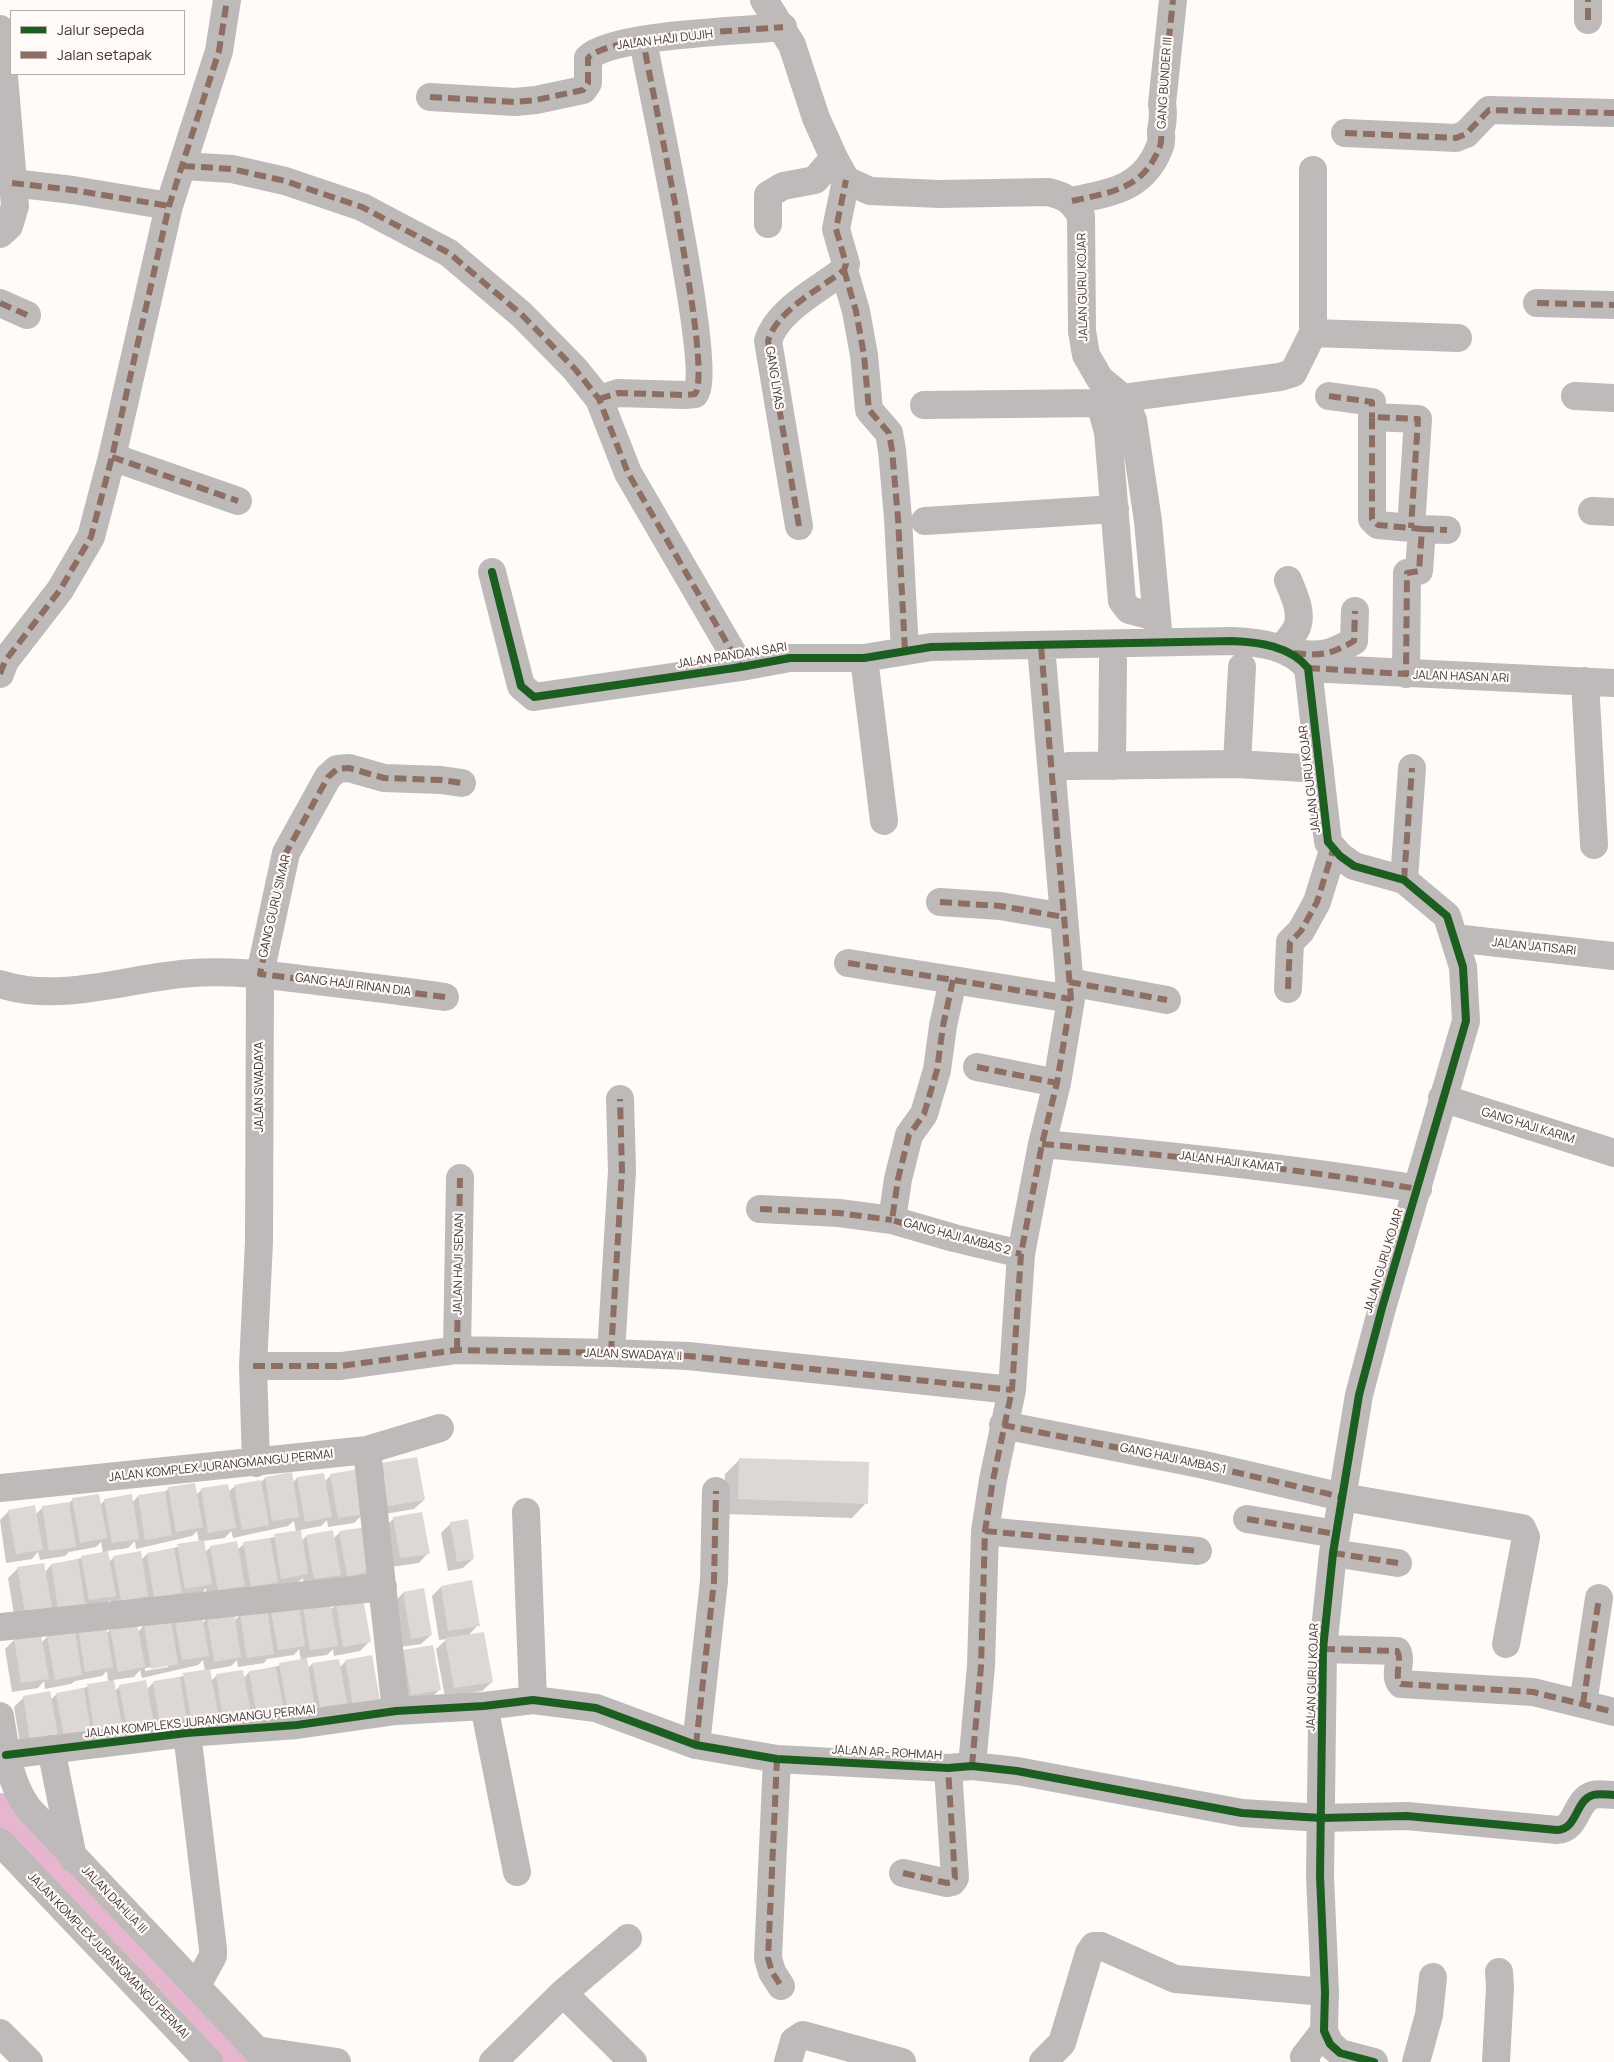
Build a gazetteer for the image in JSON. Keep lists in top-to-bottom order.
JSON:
{
  "streets": {
    "street": [
      "JALAN HAJI DUJIH",
      "GANG BUNDER III",
      "JALAN GURU KOJAR",
      "GANG LIYAS",
      "JALAN PANDAN SARI",
      "JALAN HASAN ARI",
      "GANG GURU SIMAR",
      "JALAN JATISARI",
      "GANG HAJI RINAN DIA",
      "JALAN SWADAYA",
      "GANG HAJI KARIM",
      "JALAN HAJI KAMAT",
      "GANG HAJI AMBAS 2",
      "JALAN HAJI SENAN",
      "JALAN SWADAYA II",
      "GANG HAJI AMBAS 1",
      "JALAN KOMPLEX JURANGMANGU PERMAI",
      "JALAN KOMPLEKS JURANGMANGU PERMAI",
      "JALAN AR- ROHMAH",
      "JALAN DAHLIA III"
    ]
  },
  "crossings": [
    ["GANG BUNDER III", "JALAN GURU KOJAR"],
    ["JALAN GURU KOJAR", "JALAN HASAN ARI"],
    ["JALAN GURU KOJAR", "JALAN JATISARI"],
    ["JALAN GURU KOJAR", "GANG HAJI KARIM"],
    ["JALAN GURU KOJAR", "JALAN HAJI KAMAT"],
    ["JALAN GURU KOJAR", "GANG HAJI AMBAS 1"],
    ["JALAN GURU KOJAR", "JALAN AR- ROHMAH"],
    ["GANG GURU SIMAR", "GANG HAJI RINAN DIA"],
    ["GANG GURU SIMAR", "JALAN SWADAYA"],
    ["GANG HAJI RINAN DIA", "JALAN SWADAYA"],
    ["JALAN SWADAYA", "JALAN SWADAYA II"],
    ["JALAN SWADAYA", "JALAN KOMPLEX JURANGMANGU PERMAI"],
    ["JALAN HAJI SENAN", "JALAN SWADAYA II"],
    ["JALAN KOMPLEKS JURANGMANGU PERMAI", "JALAN AR- ROHMAH"],
    ["JALAN KOMPLEKS JURANGMANGU PERMAI", "JALAN DAHLIA III"]
  ],
  "legend": ["Jalur sepeda", "Jalan setapak"]
}
